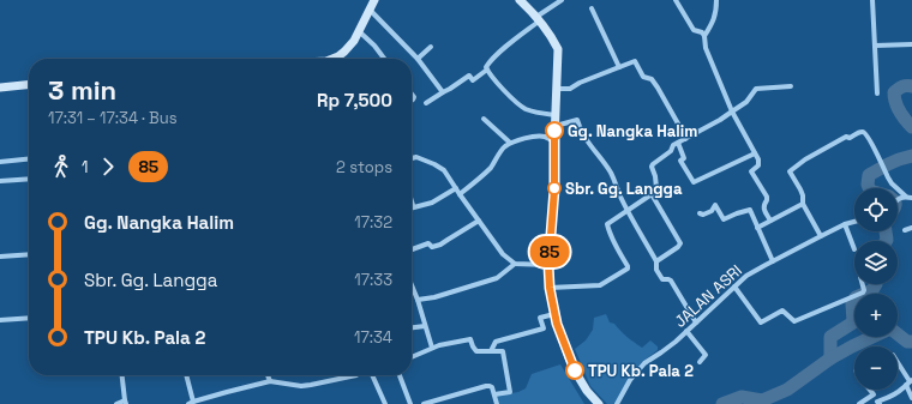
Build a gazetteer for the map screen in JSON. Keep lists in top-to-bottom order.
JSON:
{
  "streets": {
    "street": ["JALAN ASRI"]
  },
  "places": ["Gg. Nangka Halim", "Sbr. Gg. Langga", "TPU Kb. Pala 2"],
  "lines": ["bus line 85"],
  "page": {
    "on_map": "85",
    "heading": ["3 min", "17:31 – 17:34 · Bus", "Rp 7,500"],
    "legs": ["1", "85", "2 stops"],
    "map_buttons": ["+", "−"],
    "list": [
      {
        "name": "Gg. Nangka Halim",
        "value": "17:32"
      },
      {
        "name": "Sbr. Gg. Langga",
        "value": "17:33"
      },
      {
        "name": "TPU Kb. Pala 2",
        "value": "17:34"
      }
    ]
  }
}
